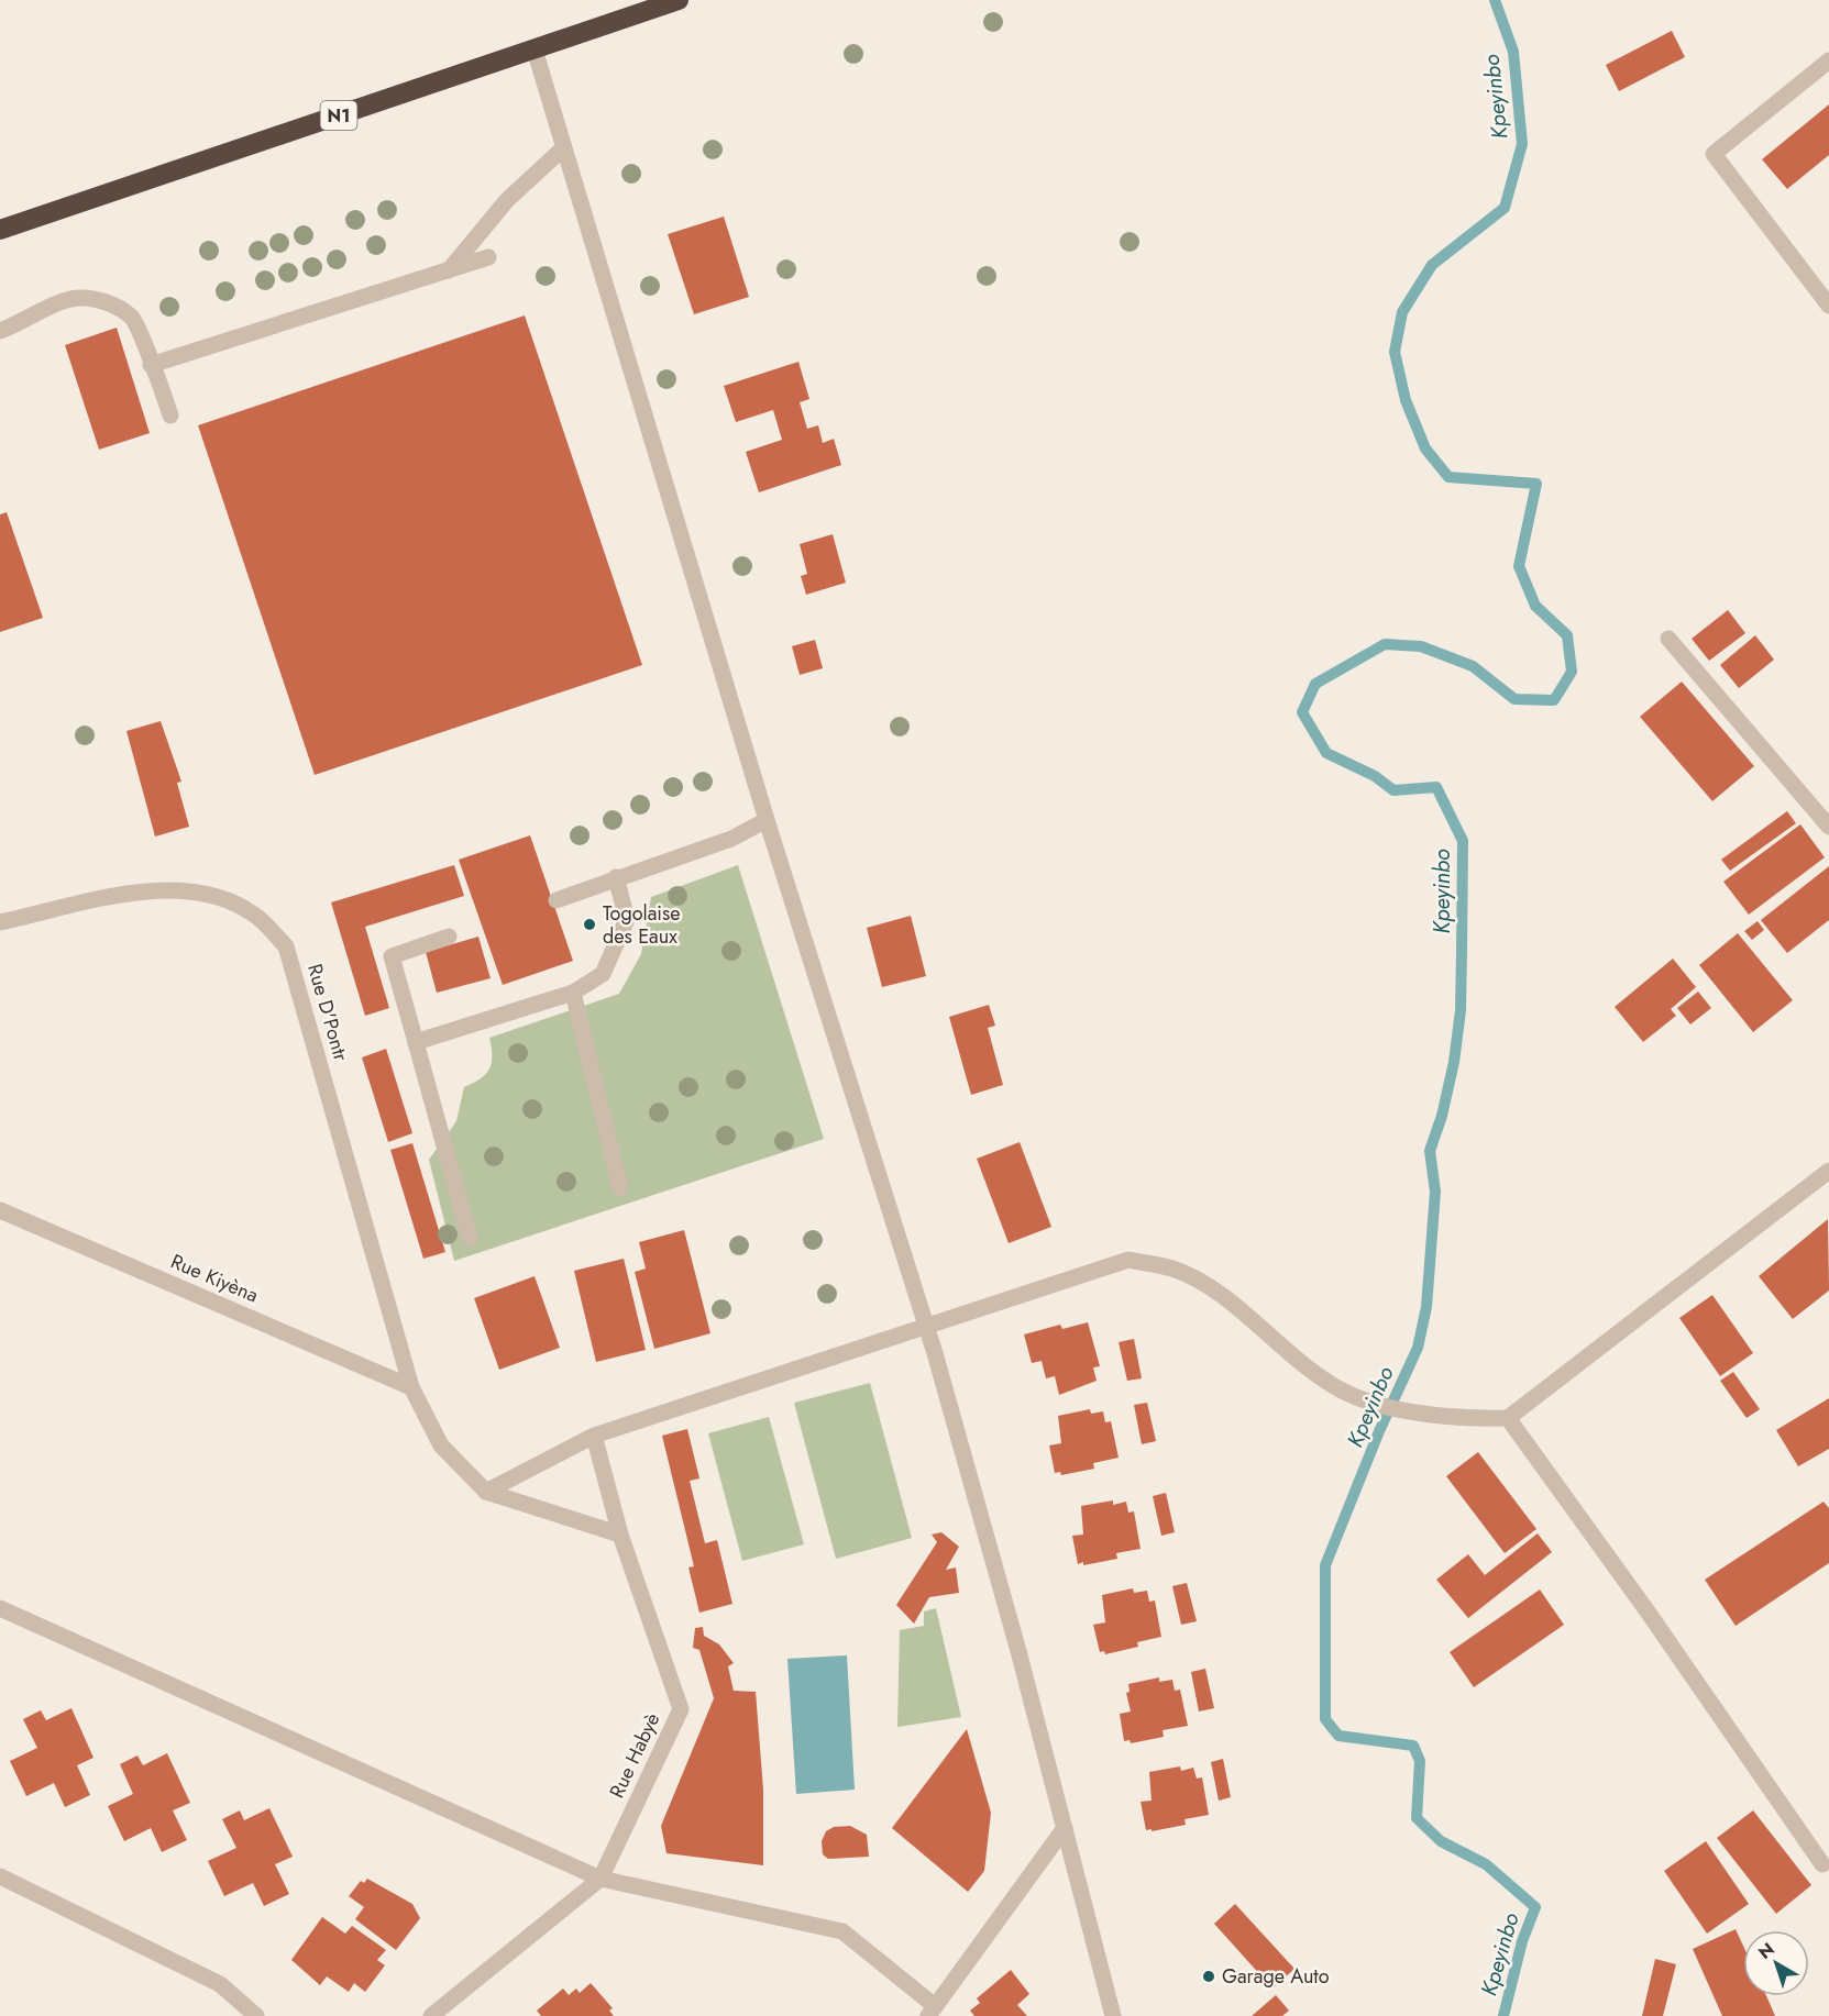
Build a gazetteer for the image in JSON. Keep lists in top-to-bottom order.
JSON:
{
  "streets": {
    "highway": ["N1"],
    "street": ["Rue D'Pontr", "Rue Kiyèna", "Rue Habyè"]
  },
  "crossings": [
    ["Rue D'Pontr", "Rue Kiyèna"]
  ],
  "water": ["Kpeyinbo"],
  "places": ["Togolaise des Eaux", "Garage Auto"],
  "north": "top left"
}
